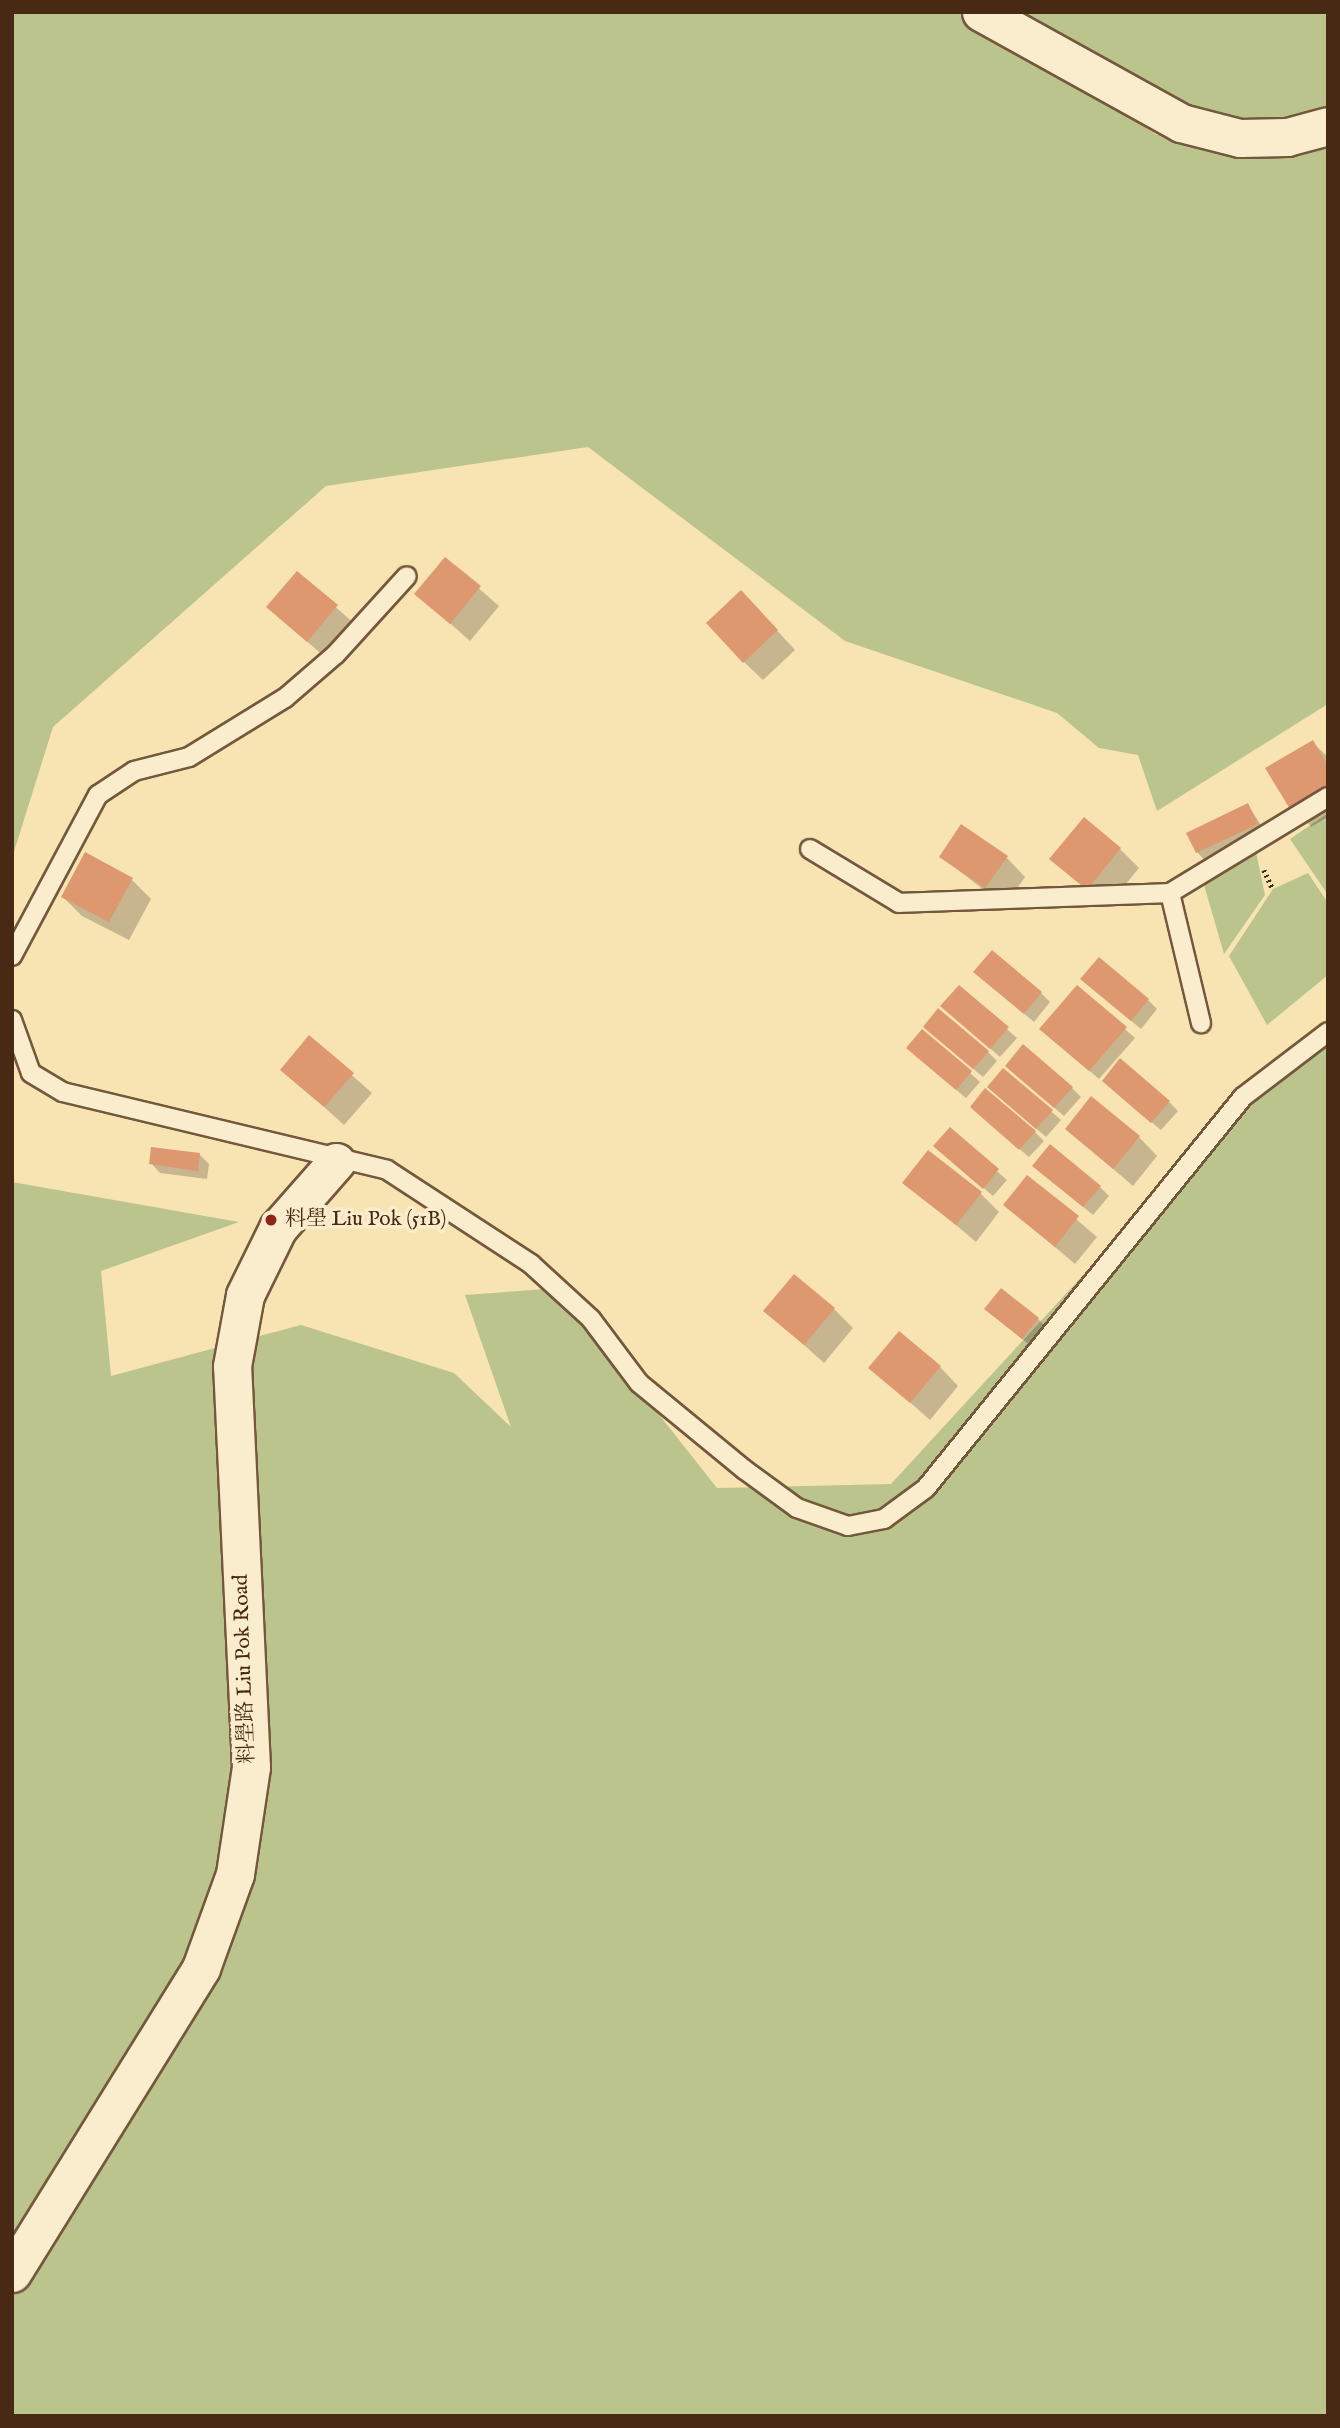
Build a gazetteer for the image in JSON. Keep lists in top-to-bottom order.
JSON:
{
  "streets": {
    "street": ["料壆路 Liu Pok Road"]
  },
  "places": ["料壆 Liu Pok (51B)"]
}
